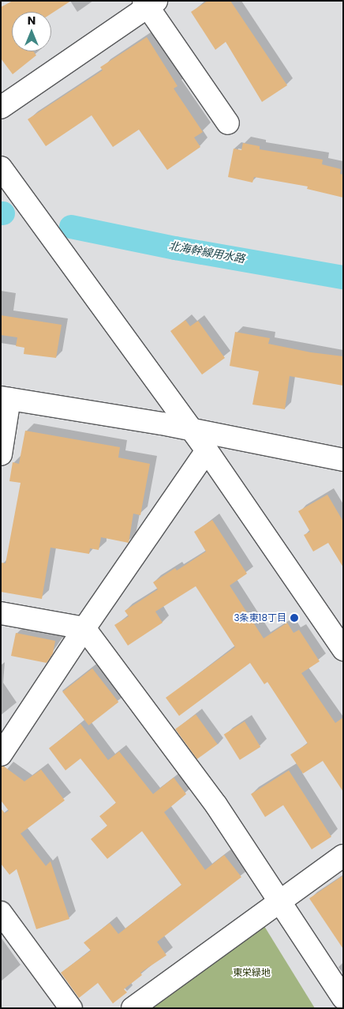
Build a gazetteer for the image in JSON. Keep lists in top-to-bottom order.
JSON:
{
  "water": ["北海幹線用水路"],
  "parks": ["東栄緑地"],
  "places": ["3条東18丁目"],
  "north": "top"
}
